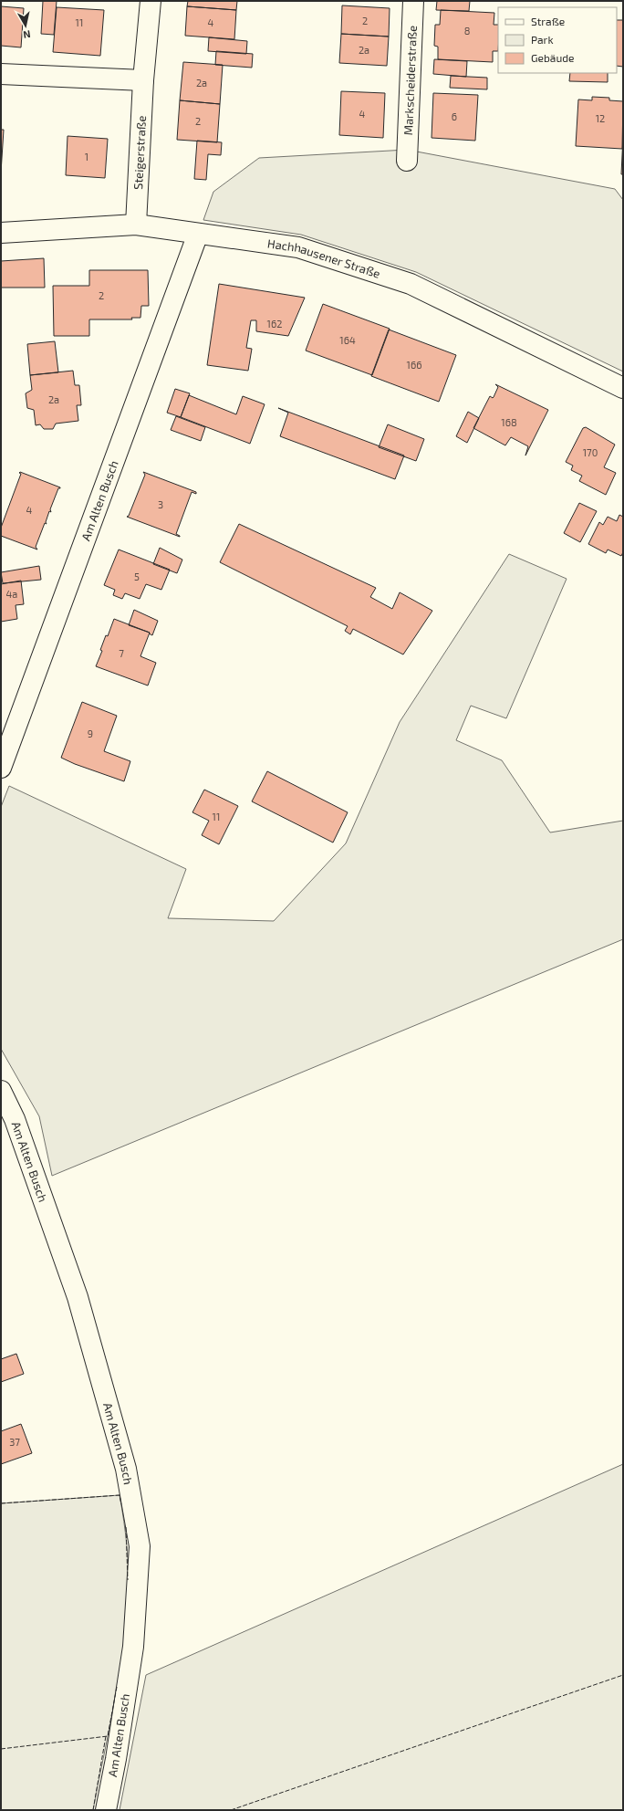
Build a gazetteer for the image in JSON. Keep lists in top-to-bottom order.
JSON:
{
  "streets": {
    "street": [
      "Markscheiderstraße",
      "Steigerstraße",
      "Hachhausener Straße",
      "Am Alten Busch"
    ]
  },
  "crossings": [
    ["Steigerstraße", "Hachhausener Straße"],
    ["Hachhausener Straße", "Am Alten Busch"]
  ],
  "house_numbers": [
    "2",
    "11",
    "4",
    "8",
    "2a",
    "2a",
    "4",
    "6",
    "12",
    "2",
    "1",
    "2",
    "162",
    "164",
    "166",
    "2a",
    "168",
    "170",
    "3",
    "4",
    "5",
    "4a",
    "7",
    "9",
    "11",
    "37"
  ],
  "legend": ["Straße", "Park", "Gebäude"],
  "north": "bottom"
}
